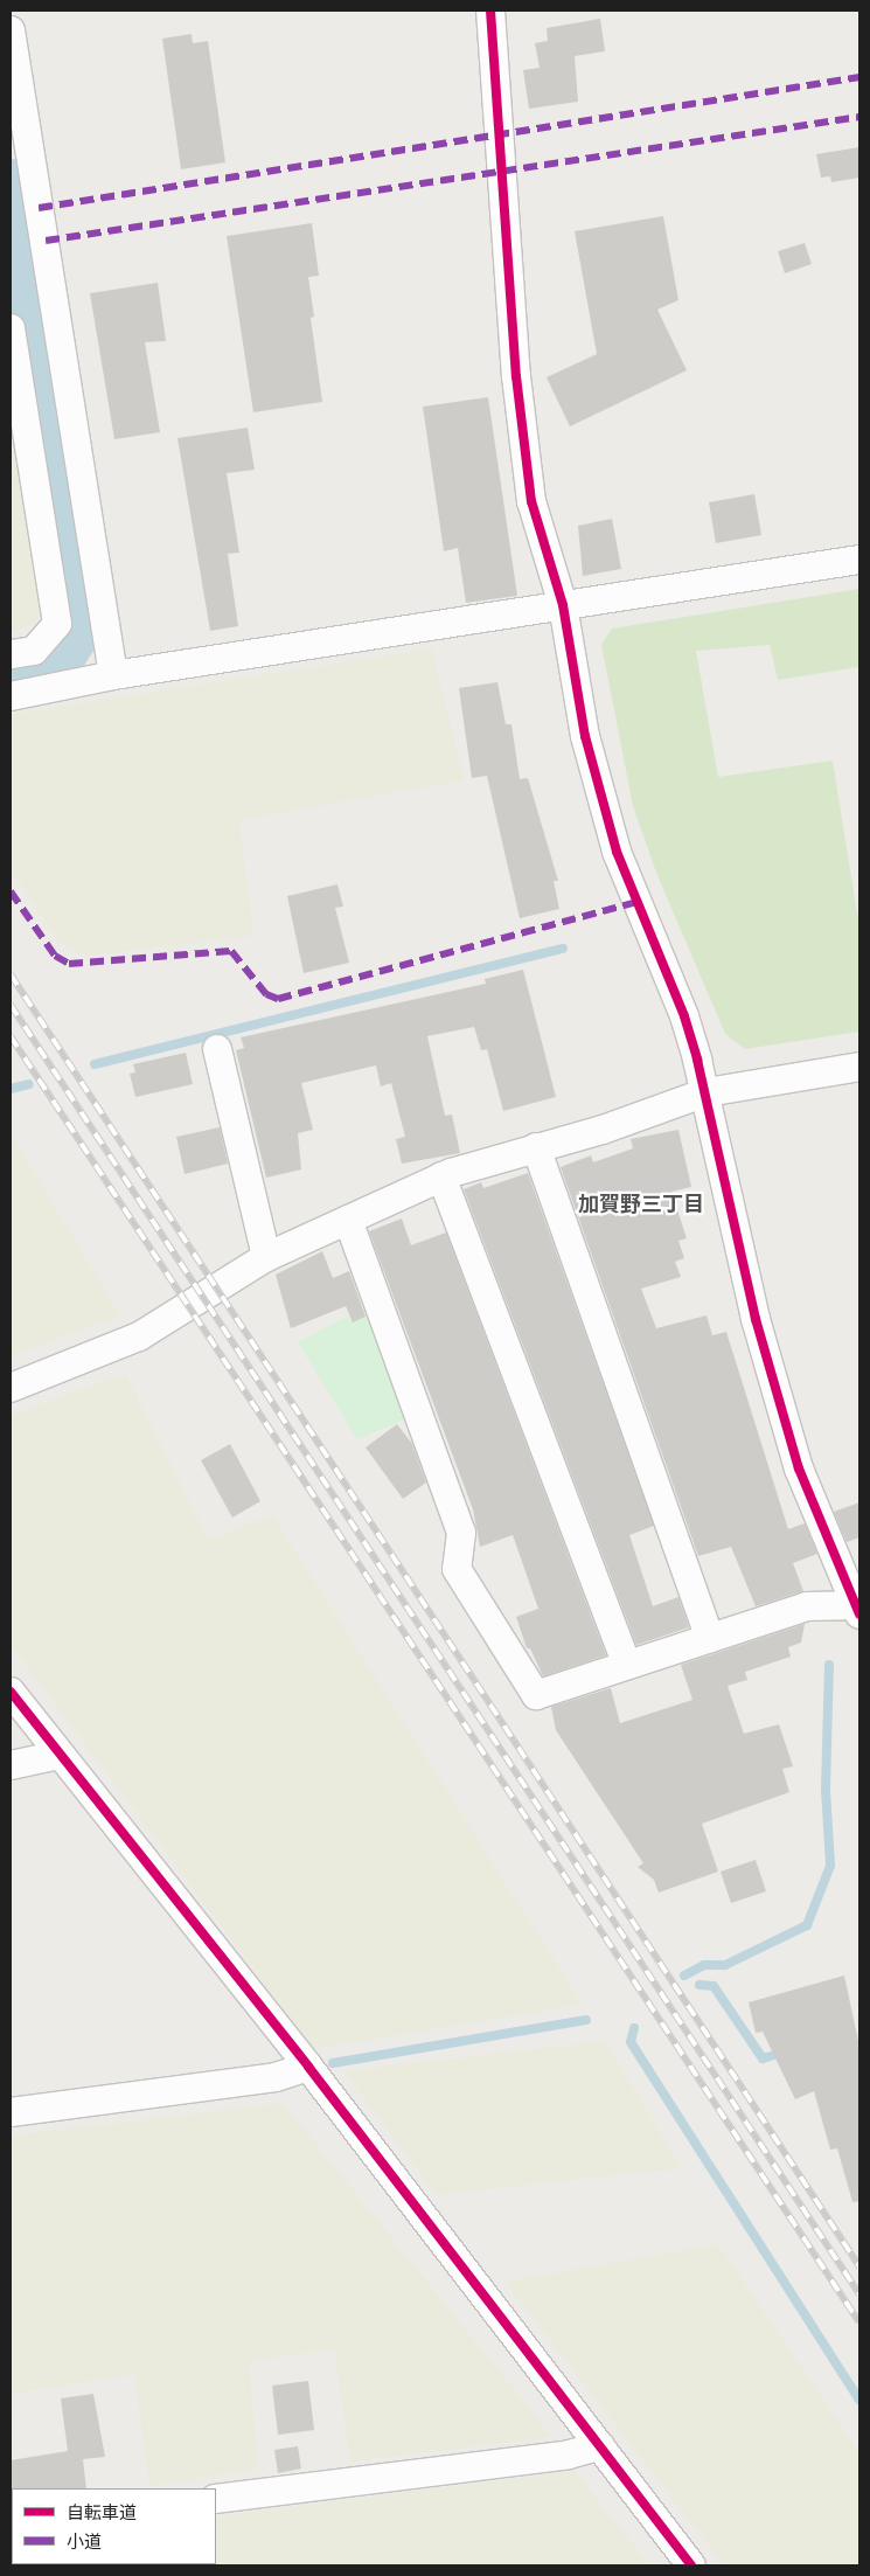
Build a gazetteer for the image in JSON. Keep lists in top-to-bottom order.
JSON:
{
  "districts": ["加賀野三丁目"],
  "legend": ["自転車道", "小道"]
}
